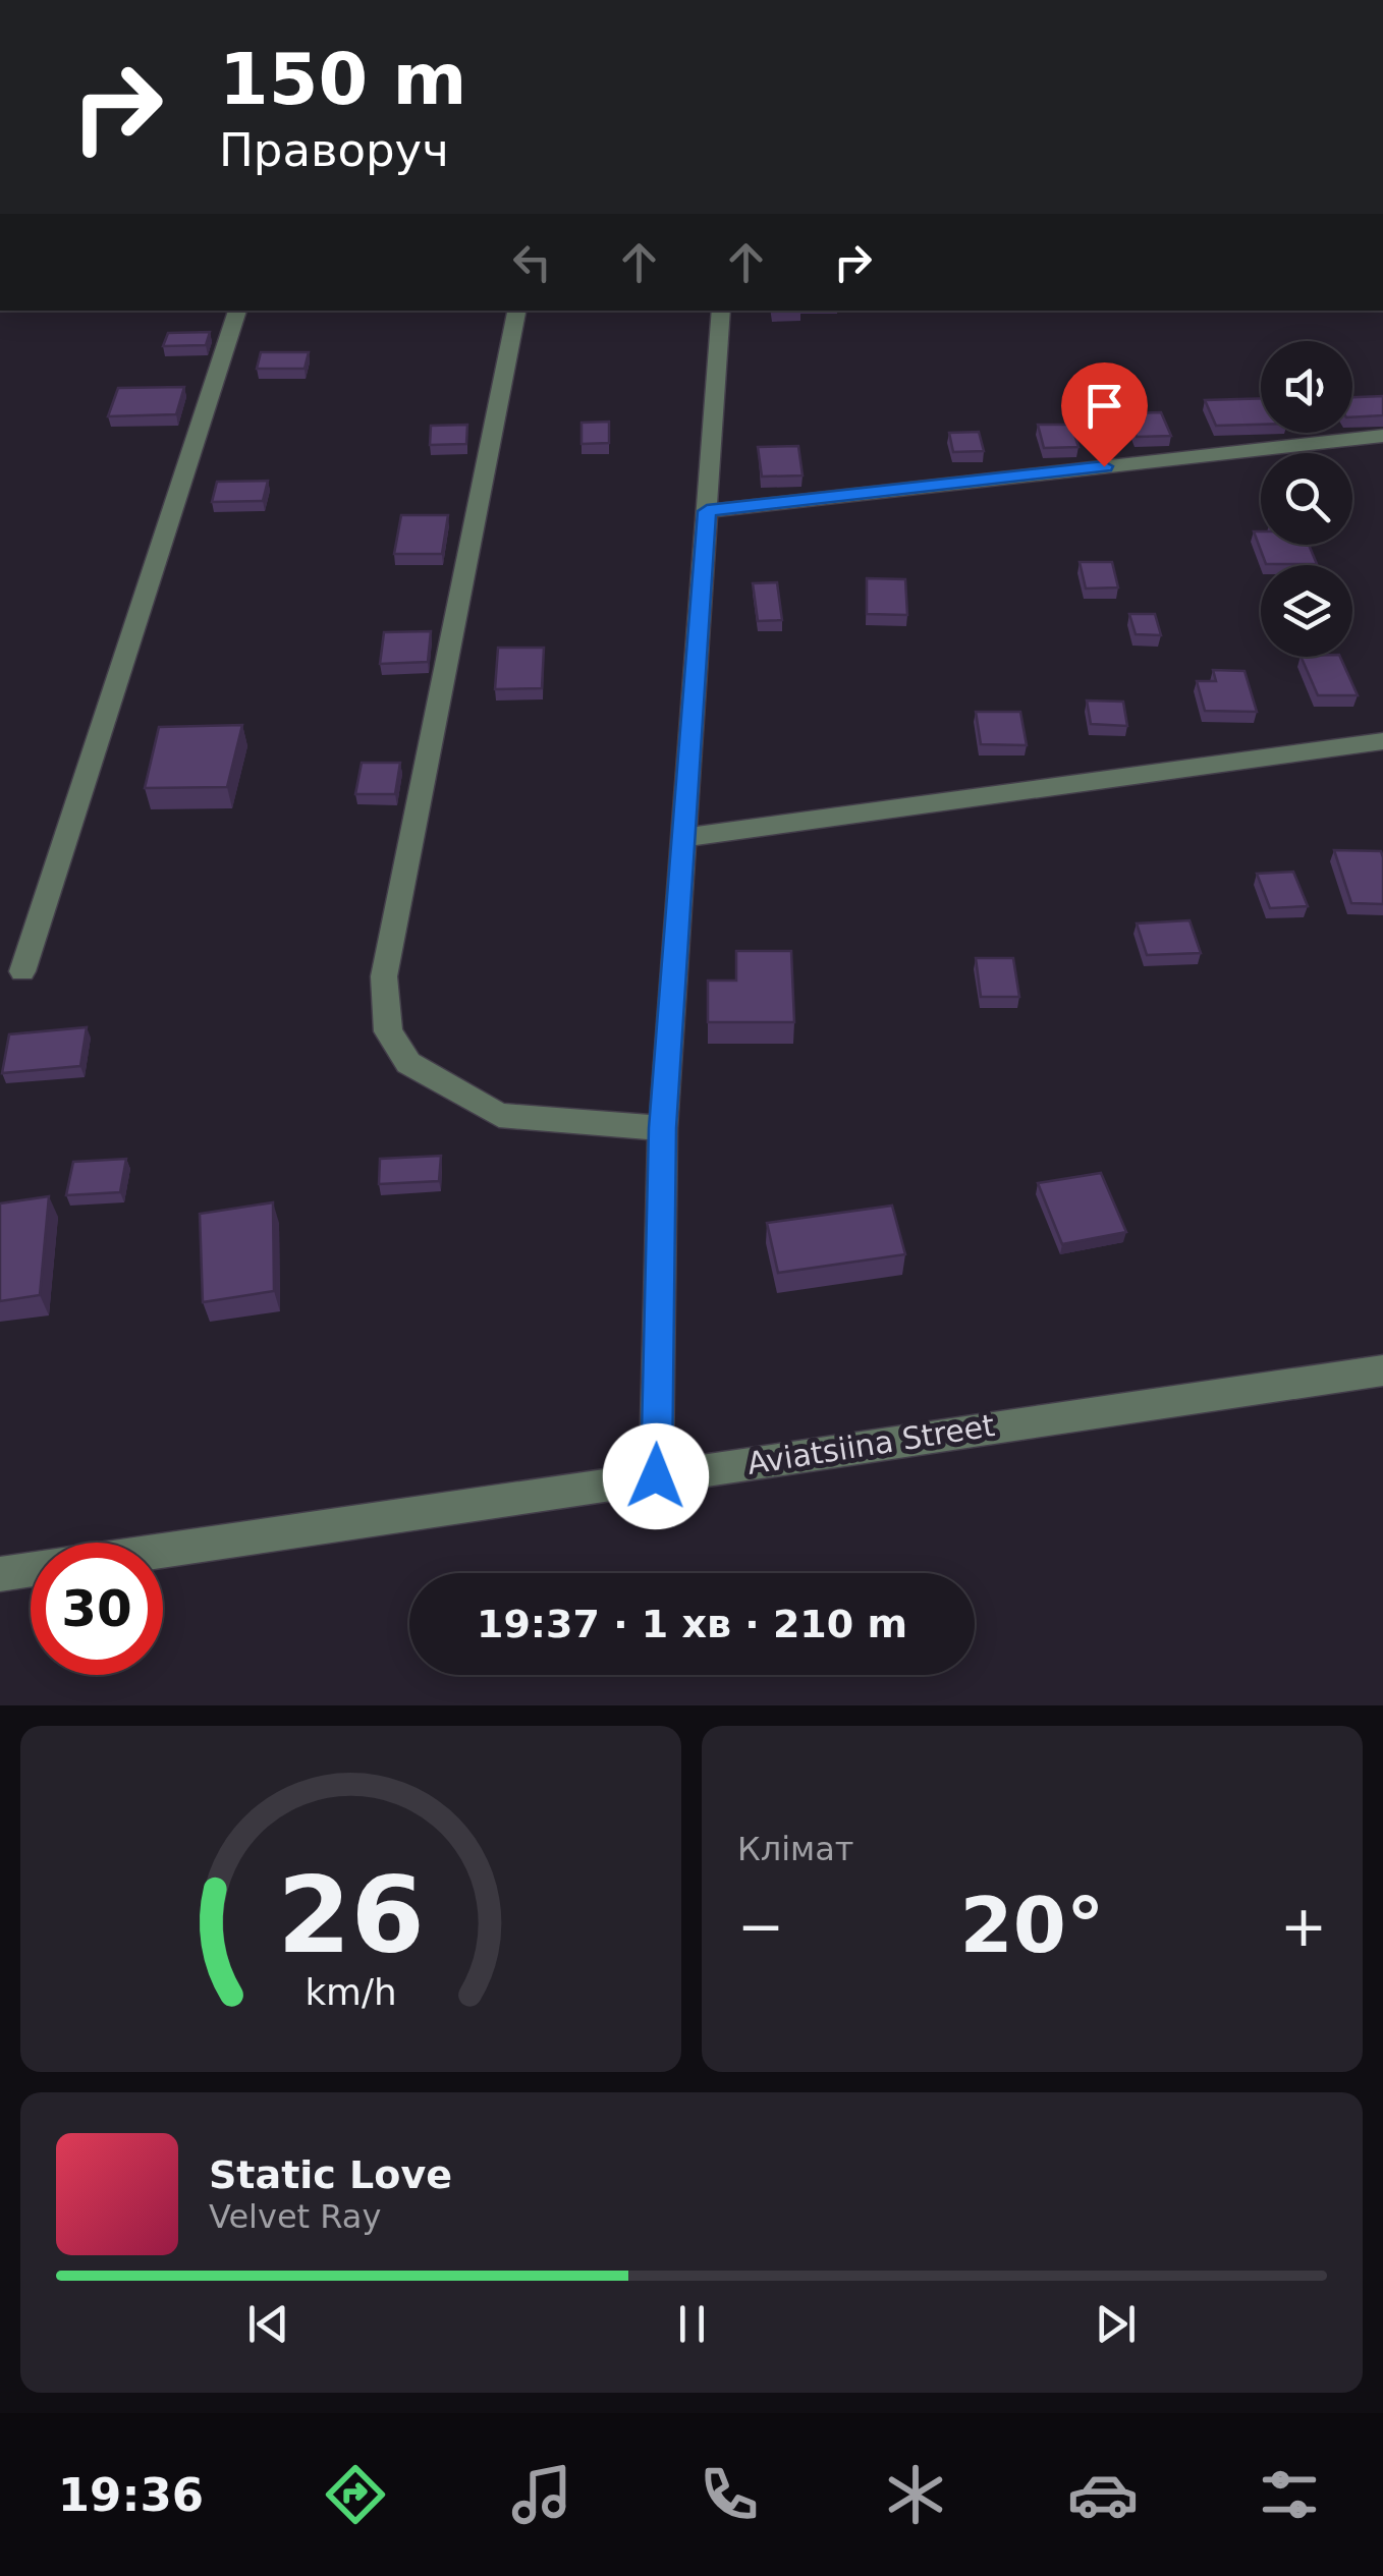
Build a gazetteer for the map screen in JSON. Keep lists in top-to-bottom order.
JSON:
{
  "streets": {
    "street": ["Aviatsiina Street"]
  },
  "page": {
    "turn": ["150 m", "Праворуч"],
    "limit": "30",
    "trip": "19:37 · 1 хв · 210 m",
    "tile": "Клімат",
    "heat": ["−", "20°", "+"],
    "song": ["Static Love", "Velvet Ray"],
    "tabs": "19:36",
    "gauge": ["26", "km/h"]
  }
}
